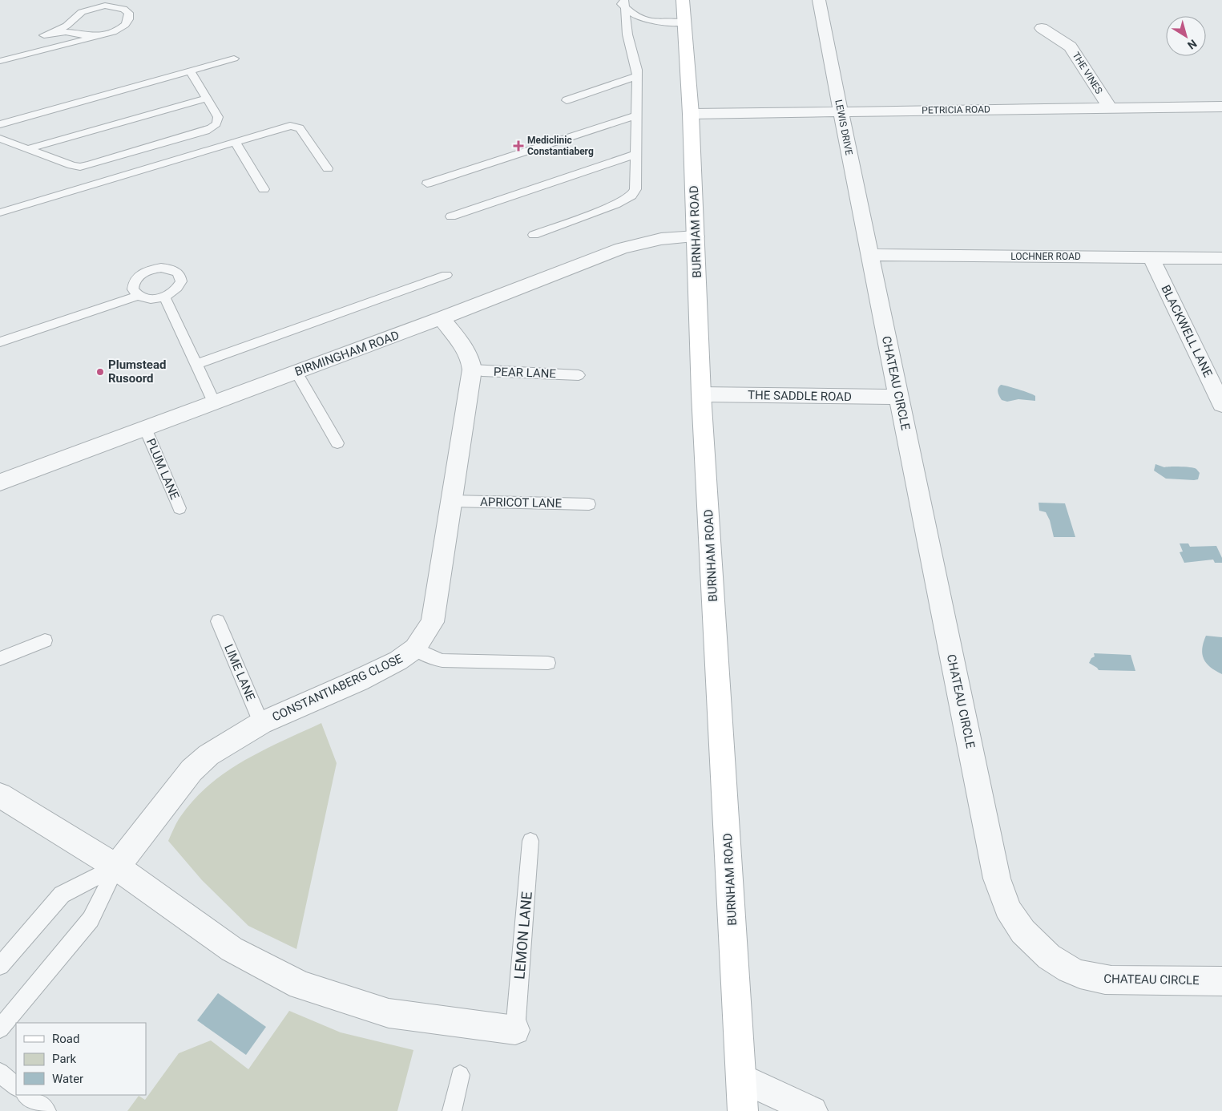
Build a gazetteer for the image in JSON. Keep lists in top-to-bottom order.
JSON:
{
  "streets": {
    "street": [
      "THE VINES",
      "PETRICIA ROAD",
      "LEWIS DRIVE",
      "BURNHAM ROAD",
      "LOCHNER ROAD",
      "BLACKWELL LANE",
      "BIRMINGHAM ROAD",
      "CHATEAU CIRCLE",
      "THE SADDLE ROAD",
      "CONSTANTIABERG CLOSE"
    ],
    "lane": [
      "PEAR LANE",
      "PLUM LANE",
      "APRICOT LANE",
      "LIME LANE",
      "LEMON LANE"
    ]
  },
  "crossings": [
    ["THE VINES", "PETRICIA ROAD"],
    ["PETRICIA ROAD", "LEWIS DRIVE"],
    ["PETRICIA ROAD", "BURNHAM ROAD"],
    ["LEWIS DRIVE", "LOCHNER ROAD"],
    ["LEWIS DRIVE", "CHATEAU CIRCLE"],
    ["BURNHAM ROAD", "BIRMINGHAM ROAD"],
    ["BURNHAM ROAD", "THE SADDLE ROAD"],
    ["LOCHNER ROAD", "BLACKWELL LANE"],
    ["LOCHNER ROAD", "CHATEAU CIRCLE"],
    ["BIRMINGHAM ROAD", "PLUM LANE"],
    ["BIRMINGHAM ROAD", "CONSTANTIABERG CLOSE"],
    ["PEAR LANE", "CONSTANTIABERG CLOSE"],
    ["CHATEAU CIRCLE", "THE SADDLE ROAD"],
    ["APRICOT LANE", "CONSTANTIABERG CLOSE"],
    ["LIME LANE", "CONSTANTIABERG CLOSE"]
  ],
  "places": {
    "health": ["Mediclinic Constantiaberg"],
    "other": ["Plumstead Rusoord"]
  },
  "legend": ["Road", "Park", "Water"],
  "north": "bottom right"
}
